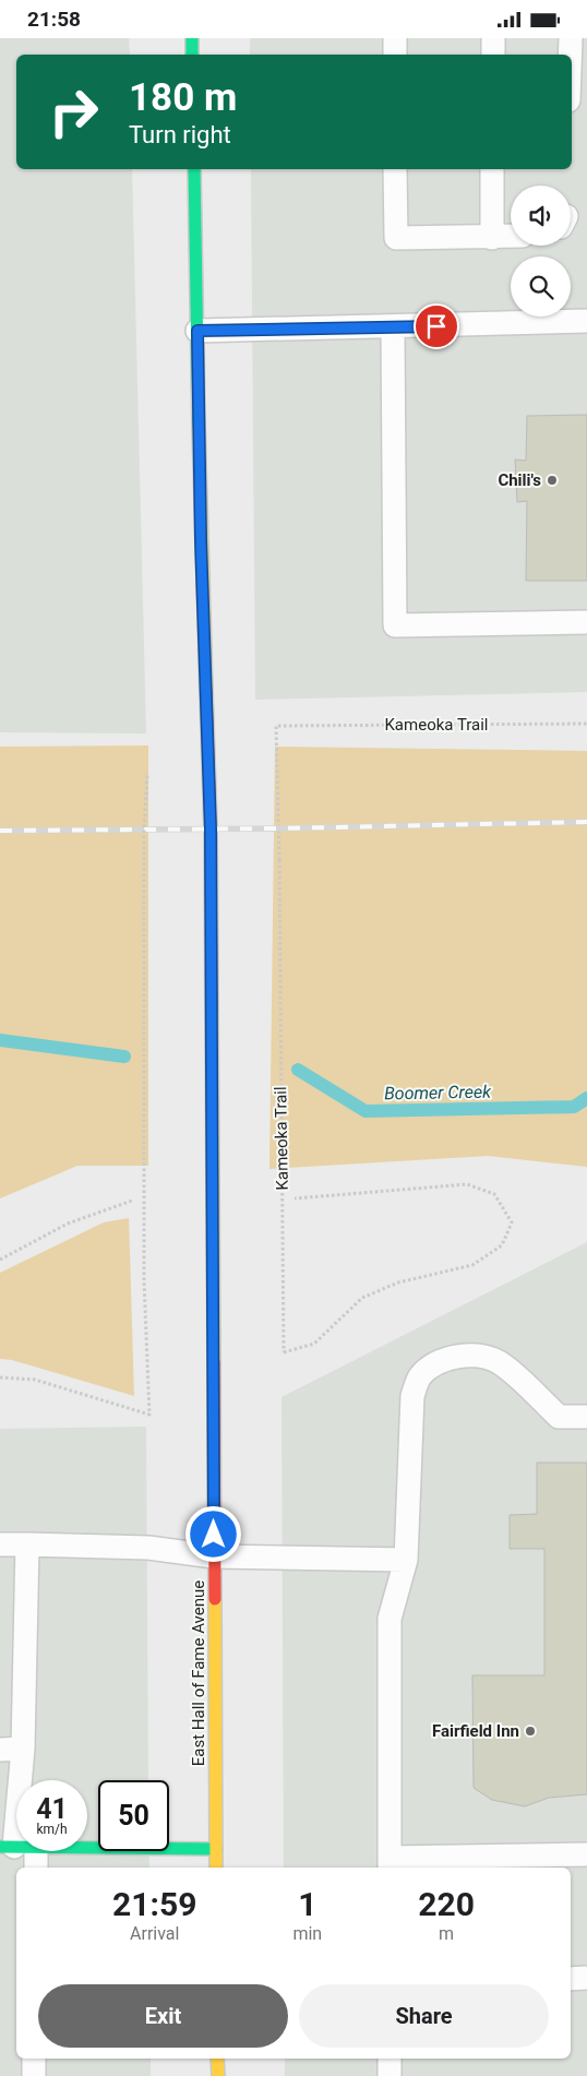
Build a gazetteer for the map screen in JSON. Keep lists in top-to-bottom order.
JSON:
{
  "streets": {
    "main road": ["East Hall of Fame Avenue"],
    "path": ["Kameoka Trail"]
  },
  "water": ["Boomer Creek"],
  "places": ["Chili's", "Fairfield Inn"],
  "page": {
    "status": "21:58",
    "turn": ["180 m", "Turn right"],
    "speed": "41 km/h",
    "limit": "50",
    "eta": [
      "21:59",
      "Arrival",
      "1",
      "min",
      "220",
      "m"
    ],
    "buttons": ["Exit", "Share"]
  }
}
